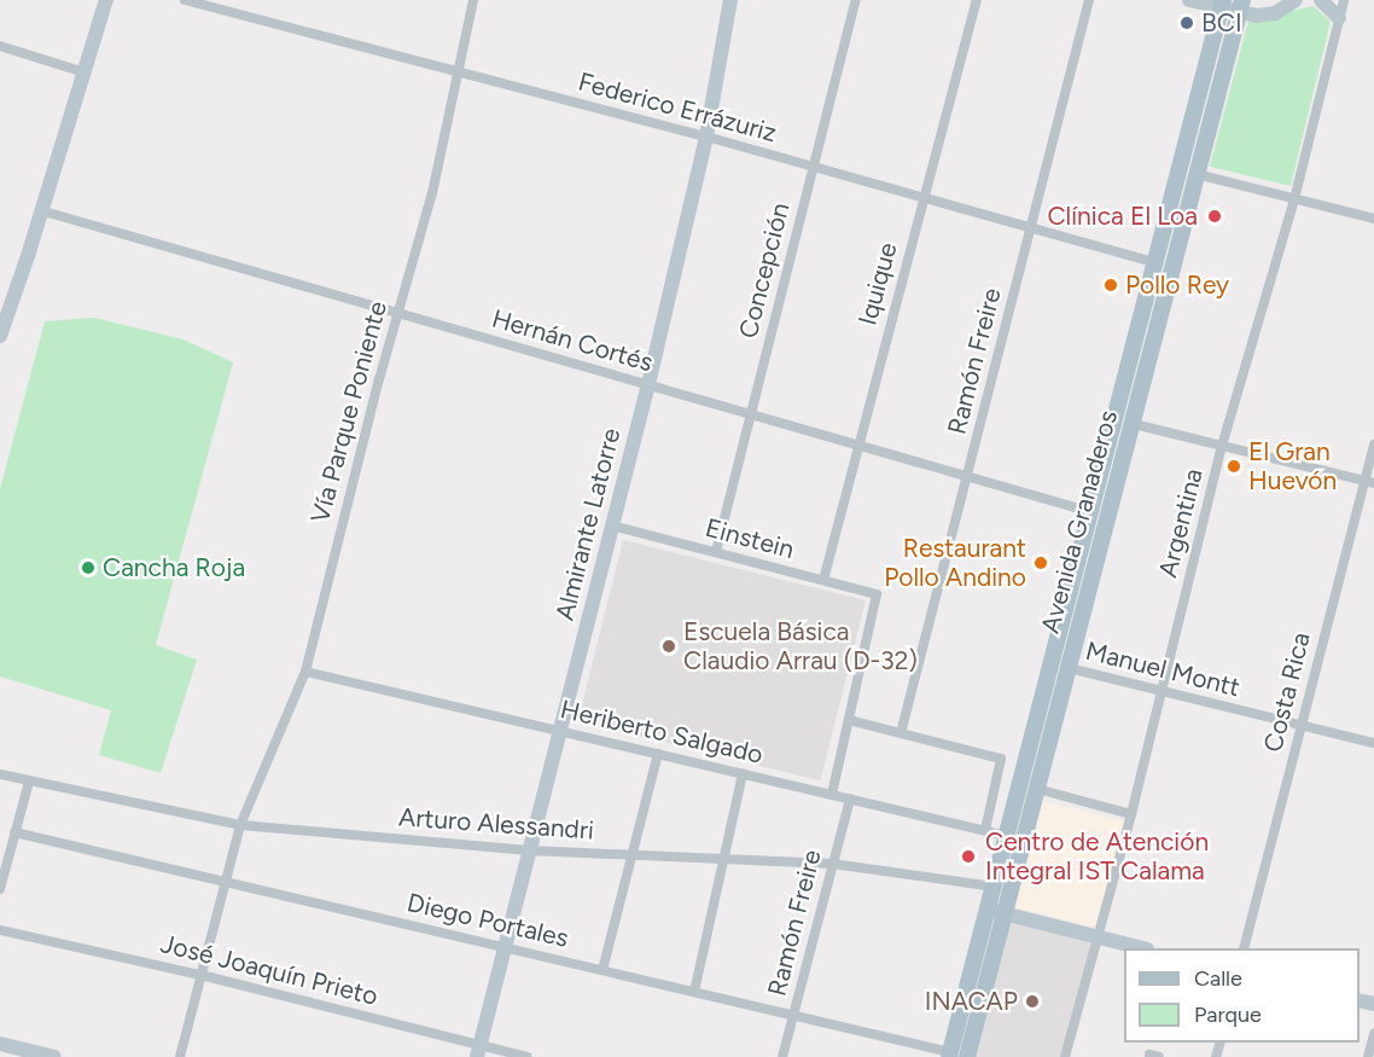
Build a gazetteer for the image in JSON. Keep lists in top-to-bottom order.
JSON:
{
  "streets": {
    "main road": ["Avenida Granaderos", "Almirante Latorre"],
    "street": [
      "Federico Errázuriz",
      "Concepción",
      "Iquique",
      "Hernán Cortés",
      "Ramón Freire",
      "Vía Parque Poniente",
      "Argentina",
      "Einstein",
      "Manuel Montt",
      "Costa Rica",
      "Heriberto Salgado",
      "Arturo Alessandri",
      "Diego Portales",
      "José Joaquín Prieto"
    ]
  },
  "crossings": [
    ["Federico Errázuriz", "Concepción"],
    ["Federico Errázuriz", "Iquique"],
    ["Federico Errázuriz", "Ramón Freire"],
    ["Federico Errázuriz", "Vía Parque Poniente"],
    ["Federico Errázuriz", "Avenida Granaderos"],
    ["Federico Errázuriz", "Almirante Latorre"],
    ["Concepción", "Hernán Cortés"],
    ["Concepción", "Einstein"],
    ["Iquique", "Hernán Cortés"],
    ["Iquique", "Einstein"],
    ["Hernán Cortés", "Ramón Freire"],
    ["Hernán Cortés", "Vía Parque Poniente"],
    ["Hernán Cortés", "Avenida Granaderos"],
    ["Hernán Cortés", "Almirante Latorre"],
    ["Ramón Freire", "Heriberto Salgado"],
    ["Ramón Freire", "Arturo Alessandri"],
    ["Ramón Freire", "Diego Portales"],
    ["Vía Parque Poniente", "Heriberto Salgado"],
    ["Vía Parque Poniente", "Arturo Alessandri"],
    ["Vía Parque Poniente", "Diego Portales"],
    ["Vía Parque Poniente", "José Joaquín Prieto"],
    ["Avenida Granaderos", "Manuel Montt"],
    ["Avenida Granaderos", "Heriberto Salgado"],
    ["Avenida Granaderos", "Arturo Alessandri"],
    ["Avenida Granaderos", "Diego Portales"],
    ["Argentina", "Manuel Montt"],
    ["Almirante Latorre", "Einstein"],
    ["Almirante Latorre", "Heriberto Salgado"],
    ["Almirante Latorre", "Arturo Alessandri"],
    ["Almirante Latorre", "Diego Portales"],
    ["Almirante Latorre", "José Joaquín Prieto"],
    ["Manuel Montt", "Costa Rica"]
  ],
  "places": [
    "BCI",
    "Clínica El Loa",
    "Pollo Rey",
    "El Gran Huevón",
    "Restaurant Pollo Andino",
    "Cancha Roja",
    "Escuela Básica Claudio Arrau (D-32)",
    "Centro de Atención Integral IST Calama",
    "INACAP"
  ],
  "legend": ["Calle", "Parque"]
}
